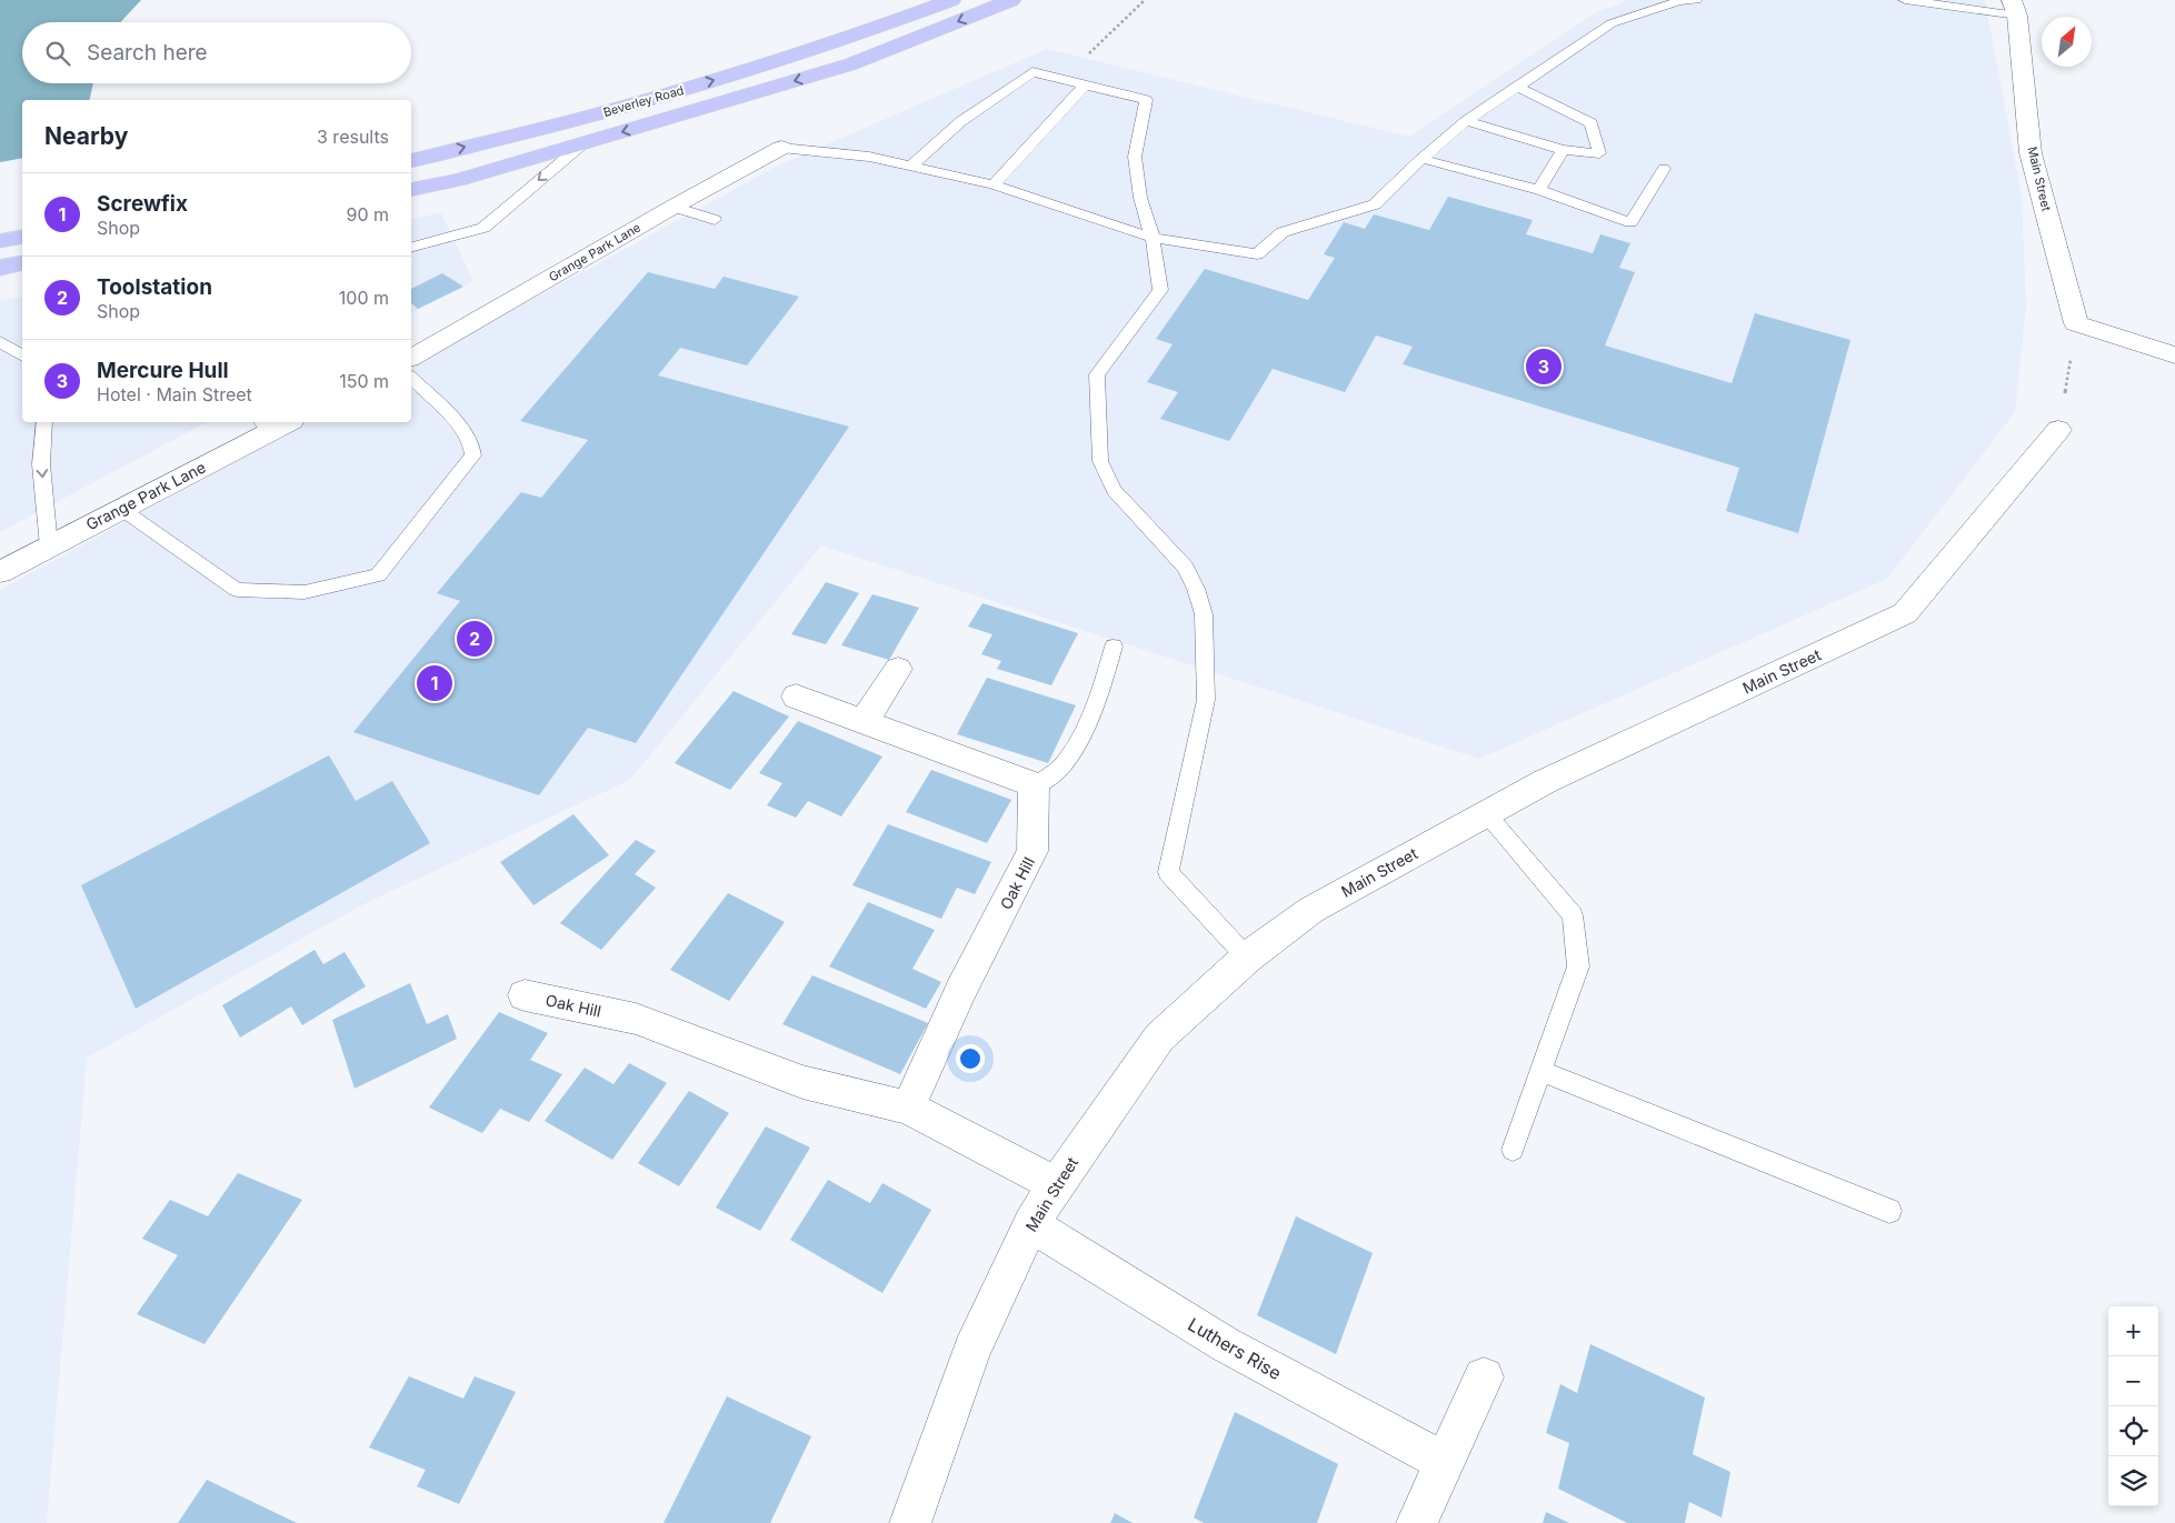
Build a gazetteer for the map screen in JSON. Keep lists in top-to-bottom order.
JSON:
{
  "streets": {
    "highway": ["Beverley Road"],
    "street": [
      "Main Street",
      "Grange Park Lane",
      "Oak Hill",
      "Luthers Rise"
    ]
  },
  "crossings": [
    ["Main Street", "Oak Hill"],
    ["Main Street", "Luthers Rise"]
  ],
  "north": "top right",
  "page": {
    "search": "Search here",
    "heading": ["Nearby", "3 results"],
    "list": [
      {
        "mark": "1",
        "name": "Screwfix",
        "note": "Shop",
        "value": "90 m"
      },
      {
        "mark": "2",
        "name": "Toolstation",
        "note": "Shop",
        "value": "100 m"
      },
      {
        "mark": "3",
        "name": "Mercure Hull",
        "note": "Hotel · Main Street",
        "value": "150 m"
      }
    ],
    "pins": ["3", "2", "1"],
    "map_buttons": ["+", "−"]
  }
}
